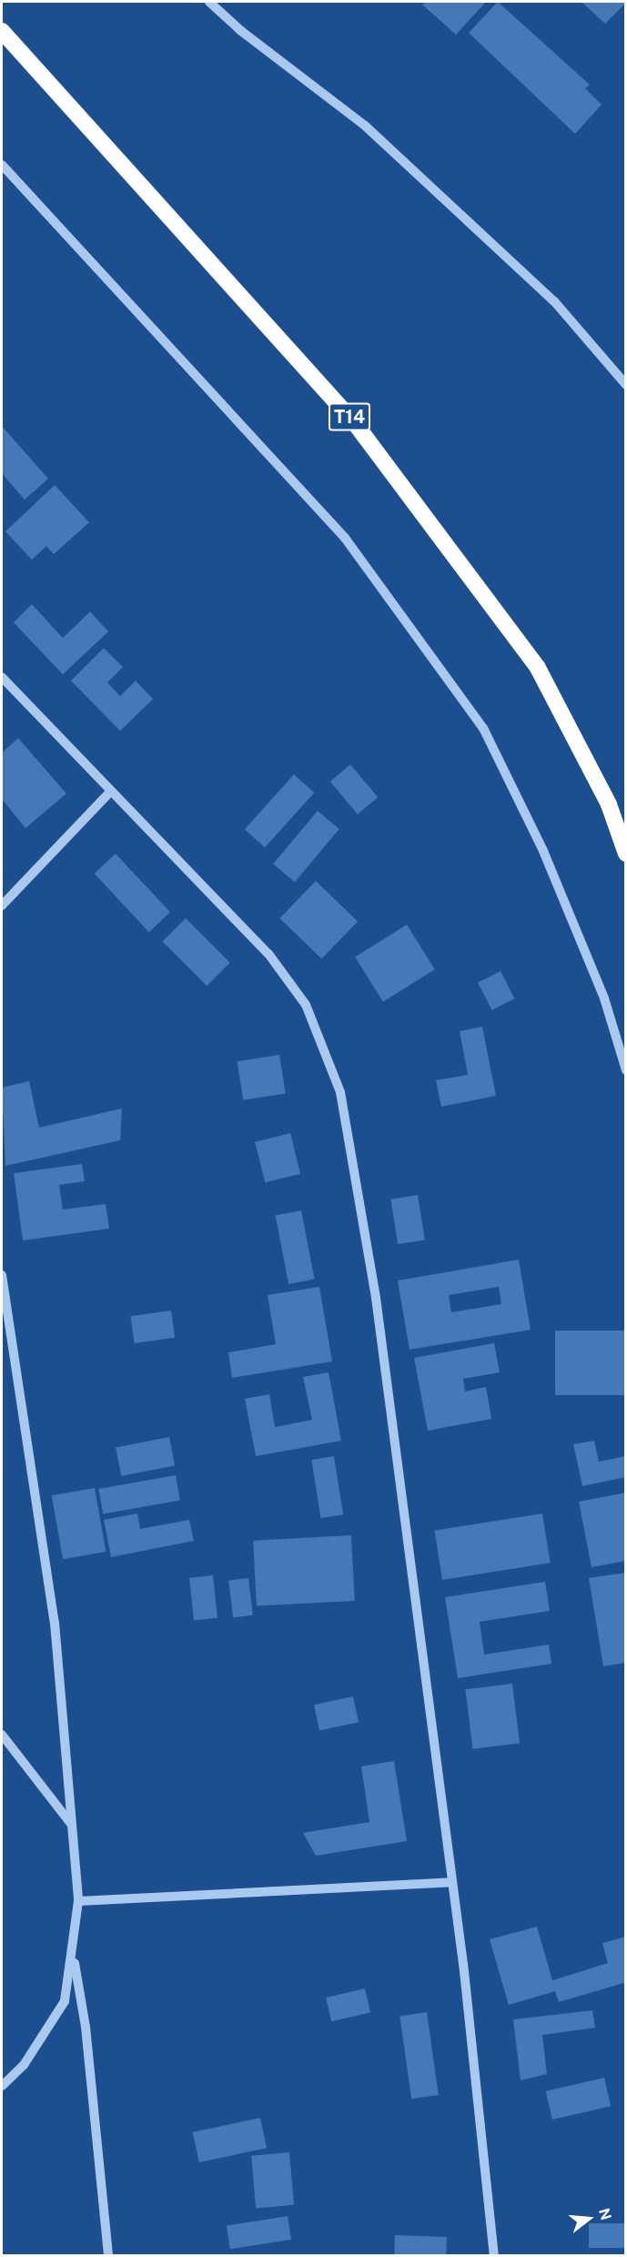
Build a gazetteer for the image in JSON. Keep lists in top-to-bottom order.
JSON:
{
  "streets": {
    "highway": ["T14"]
  },
  "north": "right"
}
